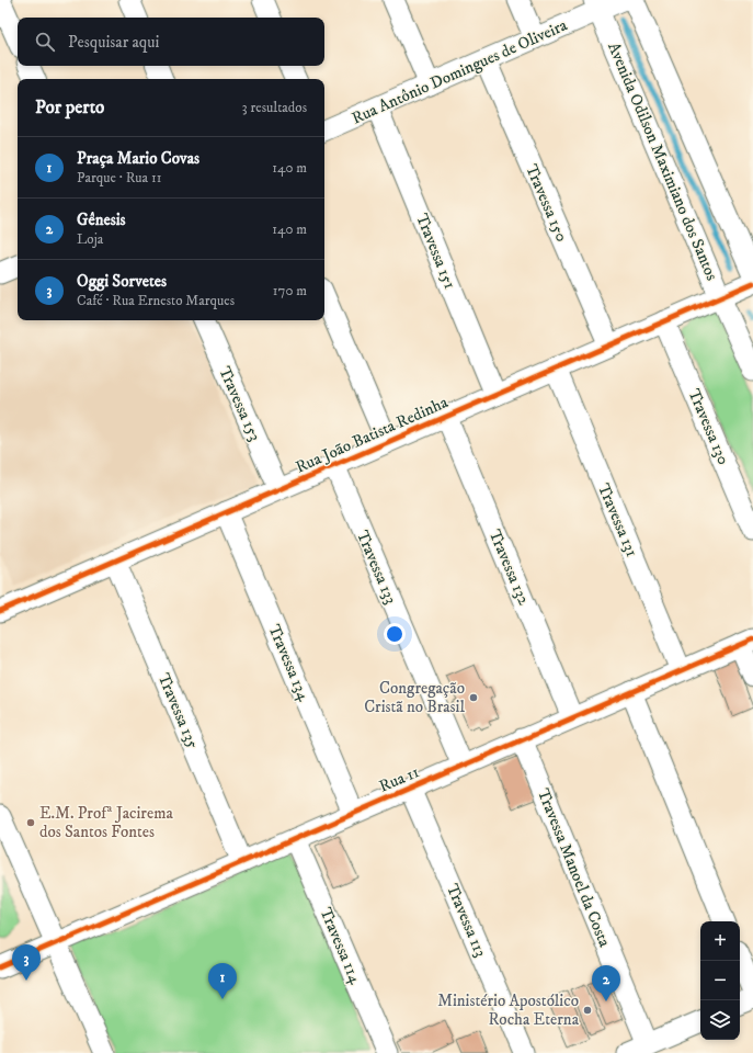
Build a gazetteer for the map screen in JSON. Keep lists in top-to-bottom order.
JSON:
{
  "streets": {
    "street": [
      "Rua Antônio Domingues de Oliveira",
      "Avenida Odilson Maximiano dos Santos",
      "Travessa 150",
      "Travessa 151",
      "Travessa 153",
      "Travessa 130",
      "Rua João Batista Redinha",
      "Travessa 131",
      "Travessa 133",
      "Travessa 132",
      "Travessa 134",
      "Travessa 135",
      "Rua 11",
      "Travessa Manoel da Costa",
      "Travessa 113",
      "Travessa 114"
    ]
  },
  "crossings": [
    ["Rua Antônio Domingues de Oliveira", "Avenida Odilson Maximiano dos Santos"],
    ["Rua Antônio Domingues de Oliveira", "Travessa 150"],
    ["Rua Antônio Domingues de Oliveira", "Travessa 151"],
    ["Avenida Odilson Maximiano dos Santos", "Rua João Batista Redinha"],
    ["Travessa 150", "Rua João Batista Redinha"],
    ["Travessa 151", "Rua João Batista Redinha"],
    ["Travessa 153", "Rua João Batista Redinha"],
    ["Travessa 130", "Rua João Batista Redinha"],
    ["Rua João Batista Redinha", "Travessa 131"],
    ["Rua João Batista Redinha", "Travessa 133"],
    ["Rua João Batista Redinha", "Travessa 132"],
    ["Rua João Batista Redinha", "Travessa 134"],
    ["Rua João Batista Redinha", "Travessa 135"],
    ["Travessa 131", "Rua 11"],
    ["Travessa 133", "Rua 11"],
    ["Travessa 132", "Rua 11"],
    ["Travessa 134", "Rua 11"],
    ["Travessa 135", "Rua 11"],
    ["Rua 11", "Travessa Manoel da Costa"],
    ["Rua 11", "Travessa 113"],
    ["Rua 11", "Travessa 114"]
  ],
  "places": ["Congregação Cristã no Brasil", "E.M. Profª Jacirema dos Santos Fontes", "Ministério Apostólico Rocha Eterna"],
  "page": {
    "search": "Pesquisar aqui",
    "heading": ["Por perto", "3 resultados"],
    "list": [
      {
        "mark": "1",
        "name": "Praça Mario Covas",
        "note": "Parque · Rua 11",
        "value": "140 m"
      },
      {
        "mark": "2",
        "name": "Gênesis",
        "note": "Loja",
        "value": "140 m"
      },
      {
        "mark": "3",
        "name": "Oggi Sorvetes",
        "note": "Café · Rua Ernesto Marques",
        "value": "170 m"
      }
    ],
    "map_buttons": ["+", "−"],
    "pins": ["3", "1", "2"]
  }
}
